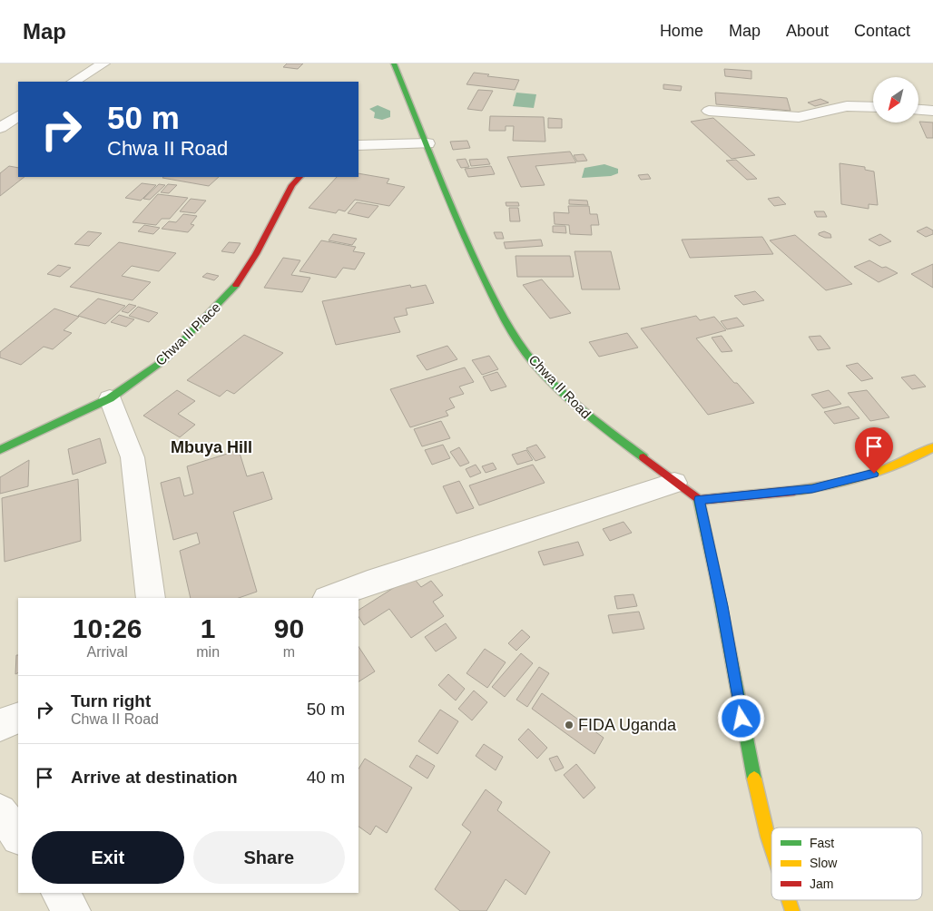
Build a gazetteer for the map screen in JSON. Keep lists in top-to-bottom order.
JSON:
{
  "streets": {
    "street": ["Chwa II Place", "Chwa II Road"]
  },
  "districts": ["Mbuya Hill"],
  "places": ["FIDA Uganda"],
  "legend": ["Fast", "Slow", "Jam"],
  "north": "bottom left",
  "page": {
    "header": "Map",
    "nav": [
      "Home",
      "Map",
      "About",
      "Contact"
    ],
    "turn": ["50 m", "Chwa II Road"],
    "eta": [
      "10:26",
      "Arrival",
      "1",
      "min",
      "90",
      "m"
    ],
    "list": [
      {
        "name": "Turn right",
        "note": "Chwa II Road",
        "value": "50 m"
      },
      {
        "name": "Arrive at destination",
        "value": "40 m"
      }
    ],
    "buttons": ["Exit", "Share"]
  }
}
